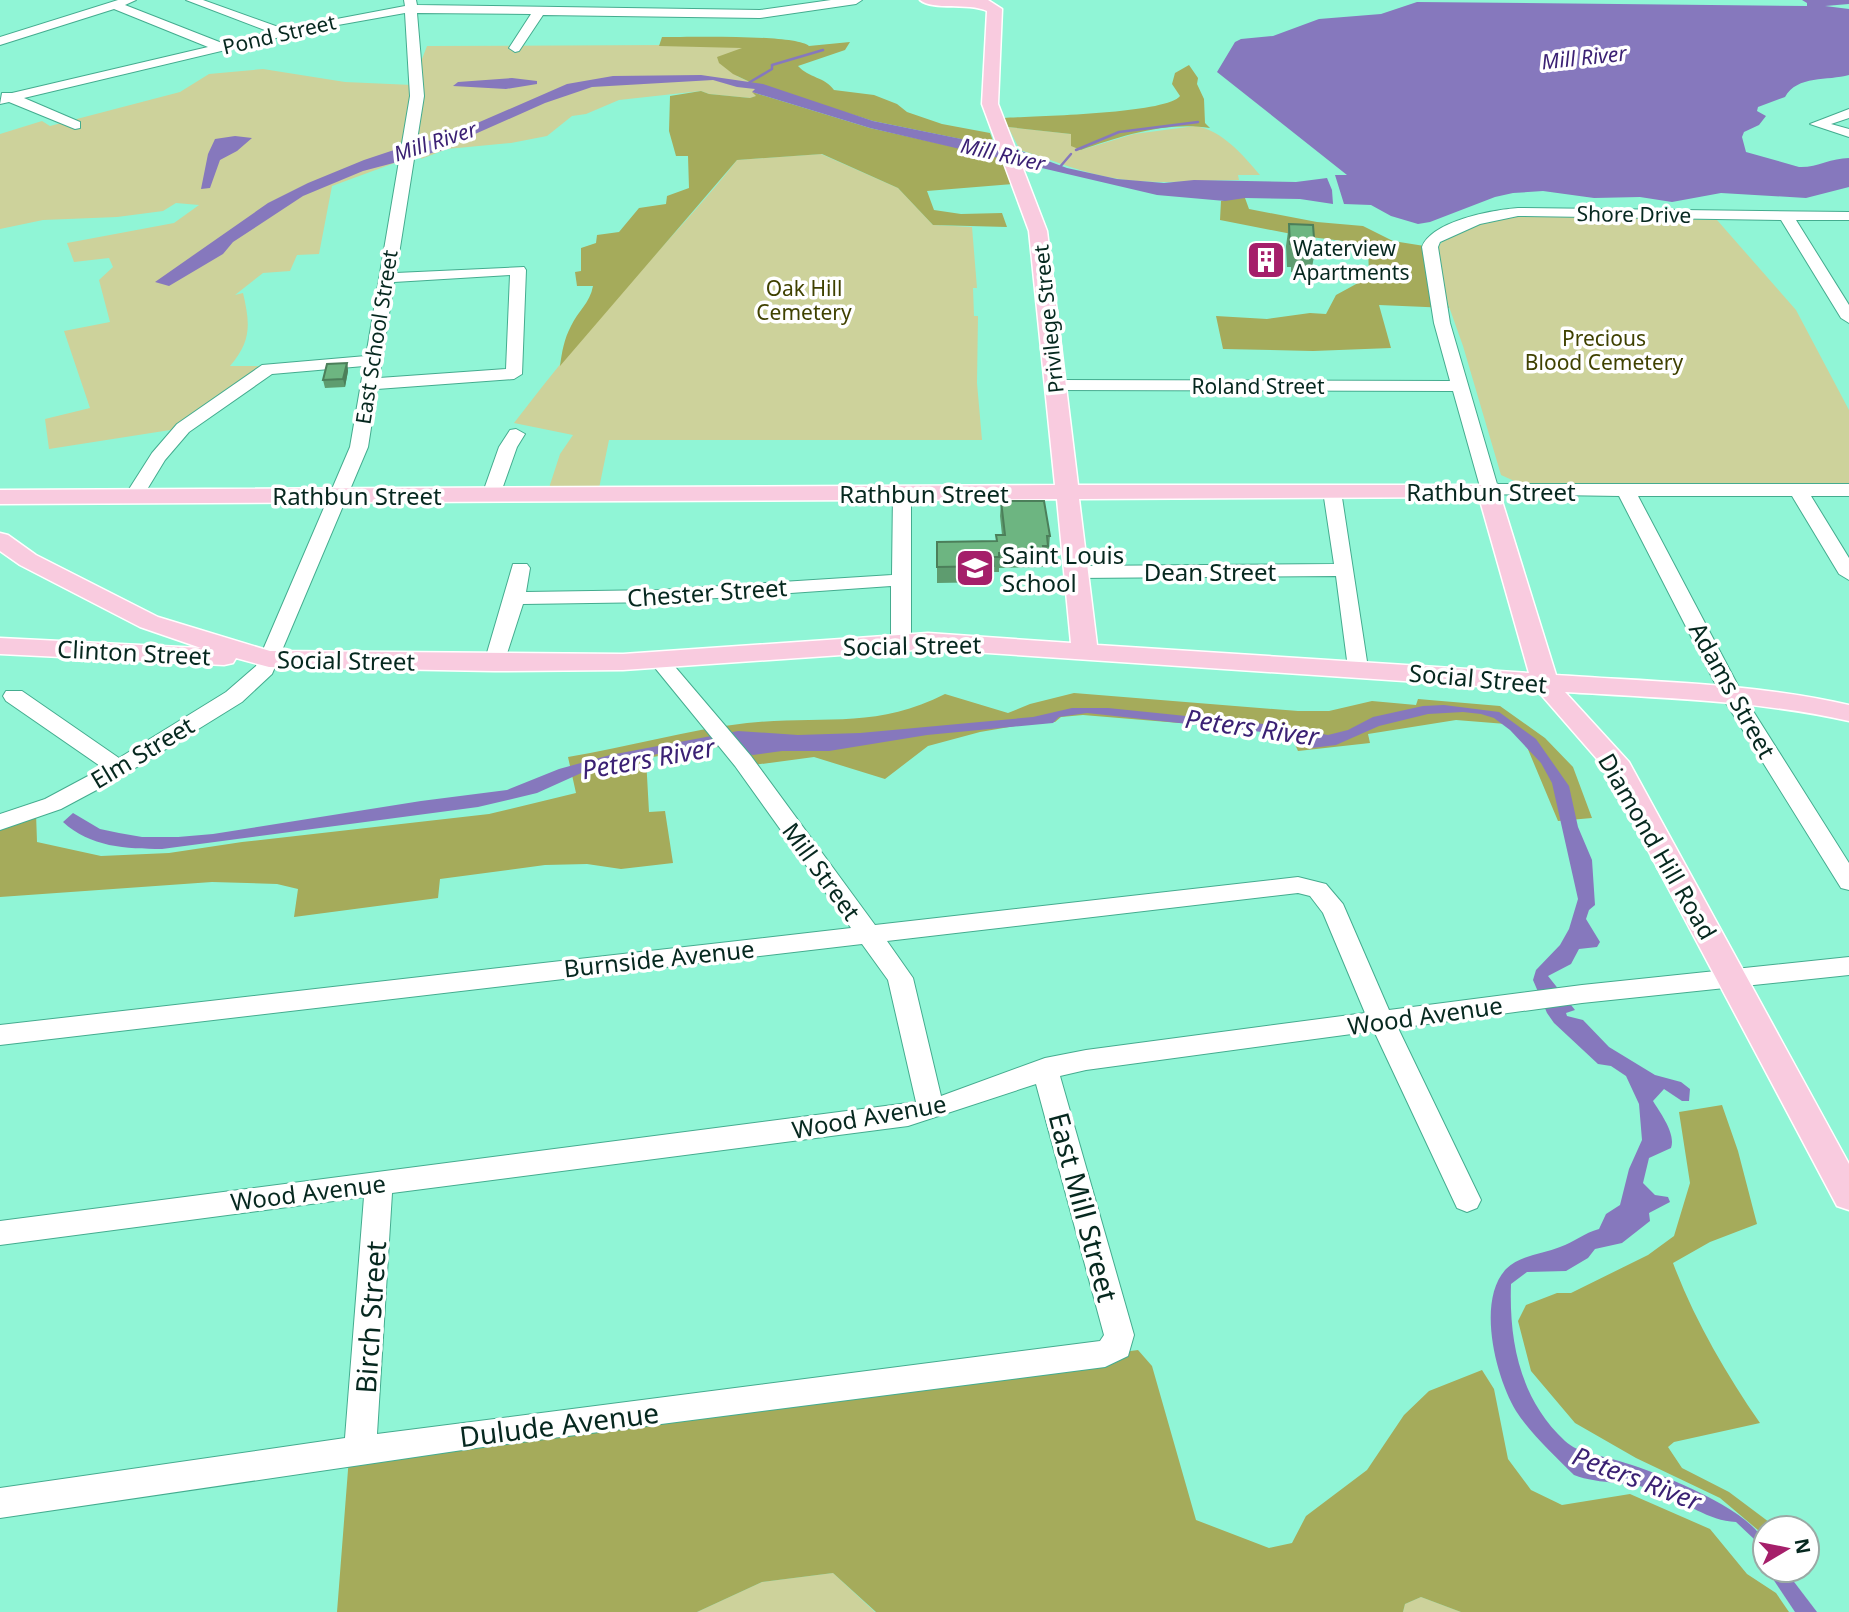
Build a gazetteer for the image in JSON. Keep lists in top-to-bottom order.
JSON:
{
  "streets": {
    "main road": [
      "Privilege Street",
      "Rathbun Street",
      "Social Street",
      "Clinton Street",
      "Diamond Hill Road"
    ],
    "street": [
      "Pond Street",
      "Shore Drive",
      "East School Street",
      "Roland Street",
      "Dean Street",
      "Chester Street",
      "Adams Street",
      "Elm Street",
      "Mill Street",
      "Burnside Avenue",
      "Wood Avenue",
      "East Mill Street",
      "Birch Street",
      "Dulude Avenue"
    ]
  },
  "crossings": [
    ["Pond Street", "East School Street"],
    ["Shore Drive", "Diamond Hill Road"],
    ["Privilege Street", "Roland Street"],
    ["Privilege Street", "Rathbun Street"],
    ["Privilege Street", "Dean Street"],
    ["Privilege Street", "Social Street"],
    ["East School Street", "Rathbun Street"],
    ["East School Street", "Social Street"],
    ["East School Street", "Clinton Street"],
    ["East School Street", "Elm Street"],
    ["Roland Street", "Diamond Hill Road"],
    ["Rathbun Street", "Adams Street"],
    ["Rathbun Street", "Diamond Hill Road"],
    ["Social Street", "Clinton Street"],
    ["Social Street", "Adams Street"],
    ["Social Street", "Elm Street"],
    ["Social Street", "Diamond Hill Road"],
    ["Social Street", "Mill Street"],
    ["Clinton Street", "Elm Street"],
    ["Diamond Hill Road", "Wood Avenue"],
    ["Mill Street", "Burnside Avenue"],
    ["Mill Street", "Wood Avenue"],
    ["Burnside Avenue", "Wood Avenue"],
    ["Wood Avenue", "East Mill Street"],
    ["Wood Avenue", "Birch Street"],
    ["East Mill Street", "Dulude Avenue"],
    ["Birch Street", "Dulude Avenue"]
  ],
  "water": ["Mill River", "Peters River"],
  "parks": ["Oak Hill Cemetery", "Precious Blood Cemetery"],
  "places": {
    "building": ["Waterview Apartments"],
    "school or university": ["Saint Louis School"]
  },
  "north": "right"
}
